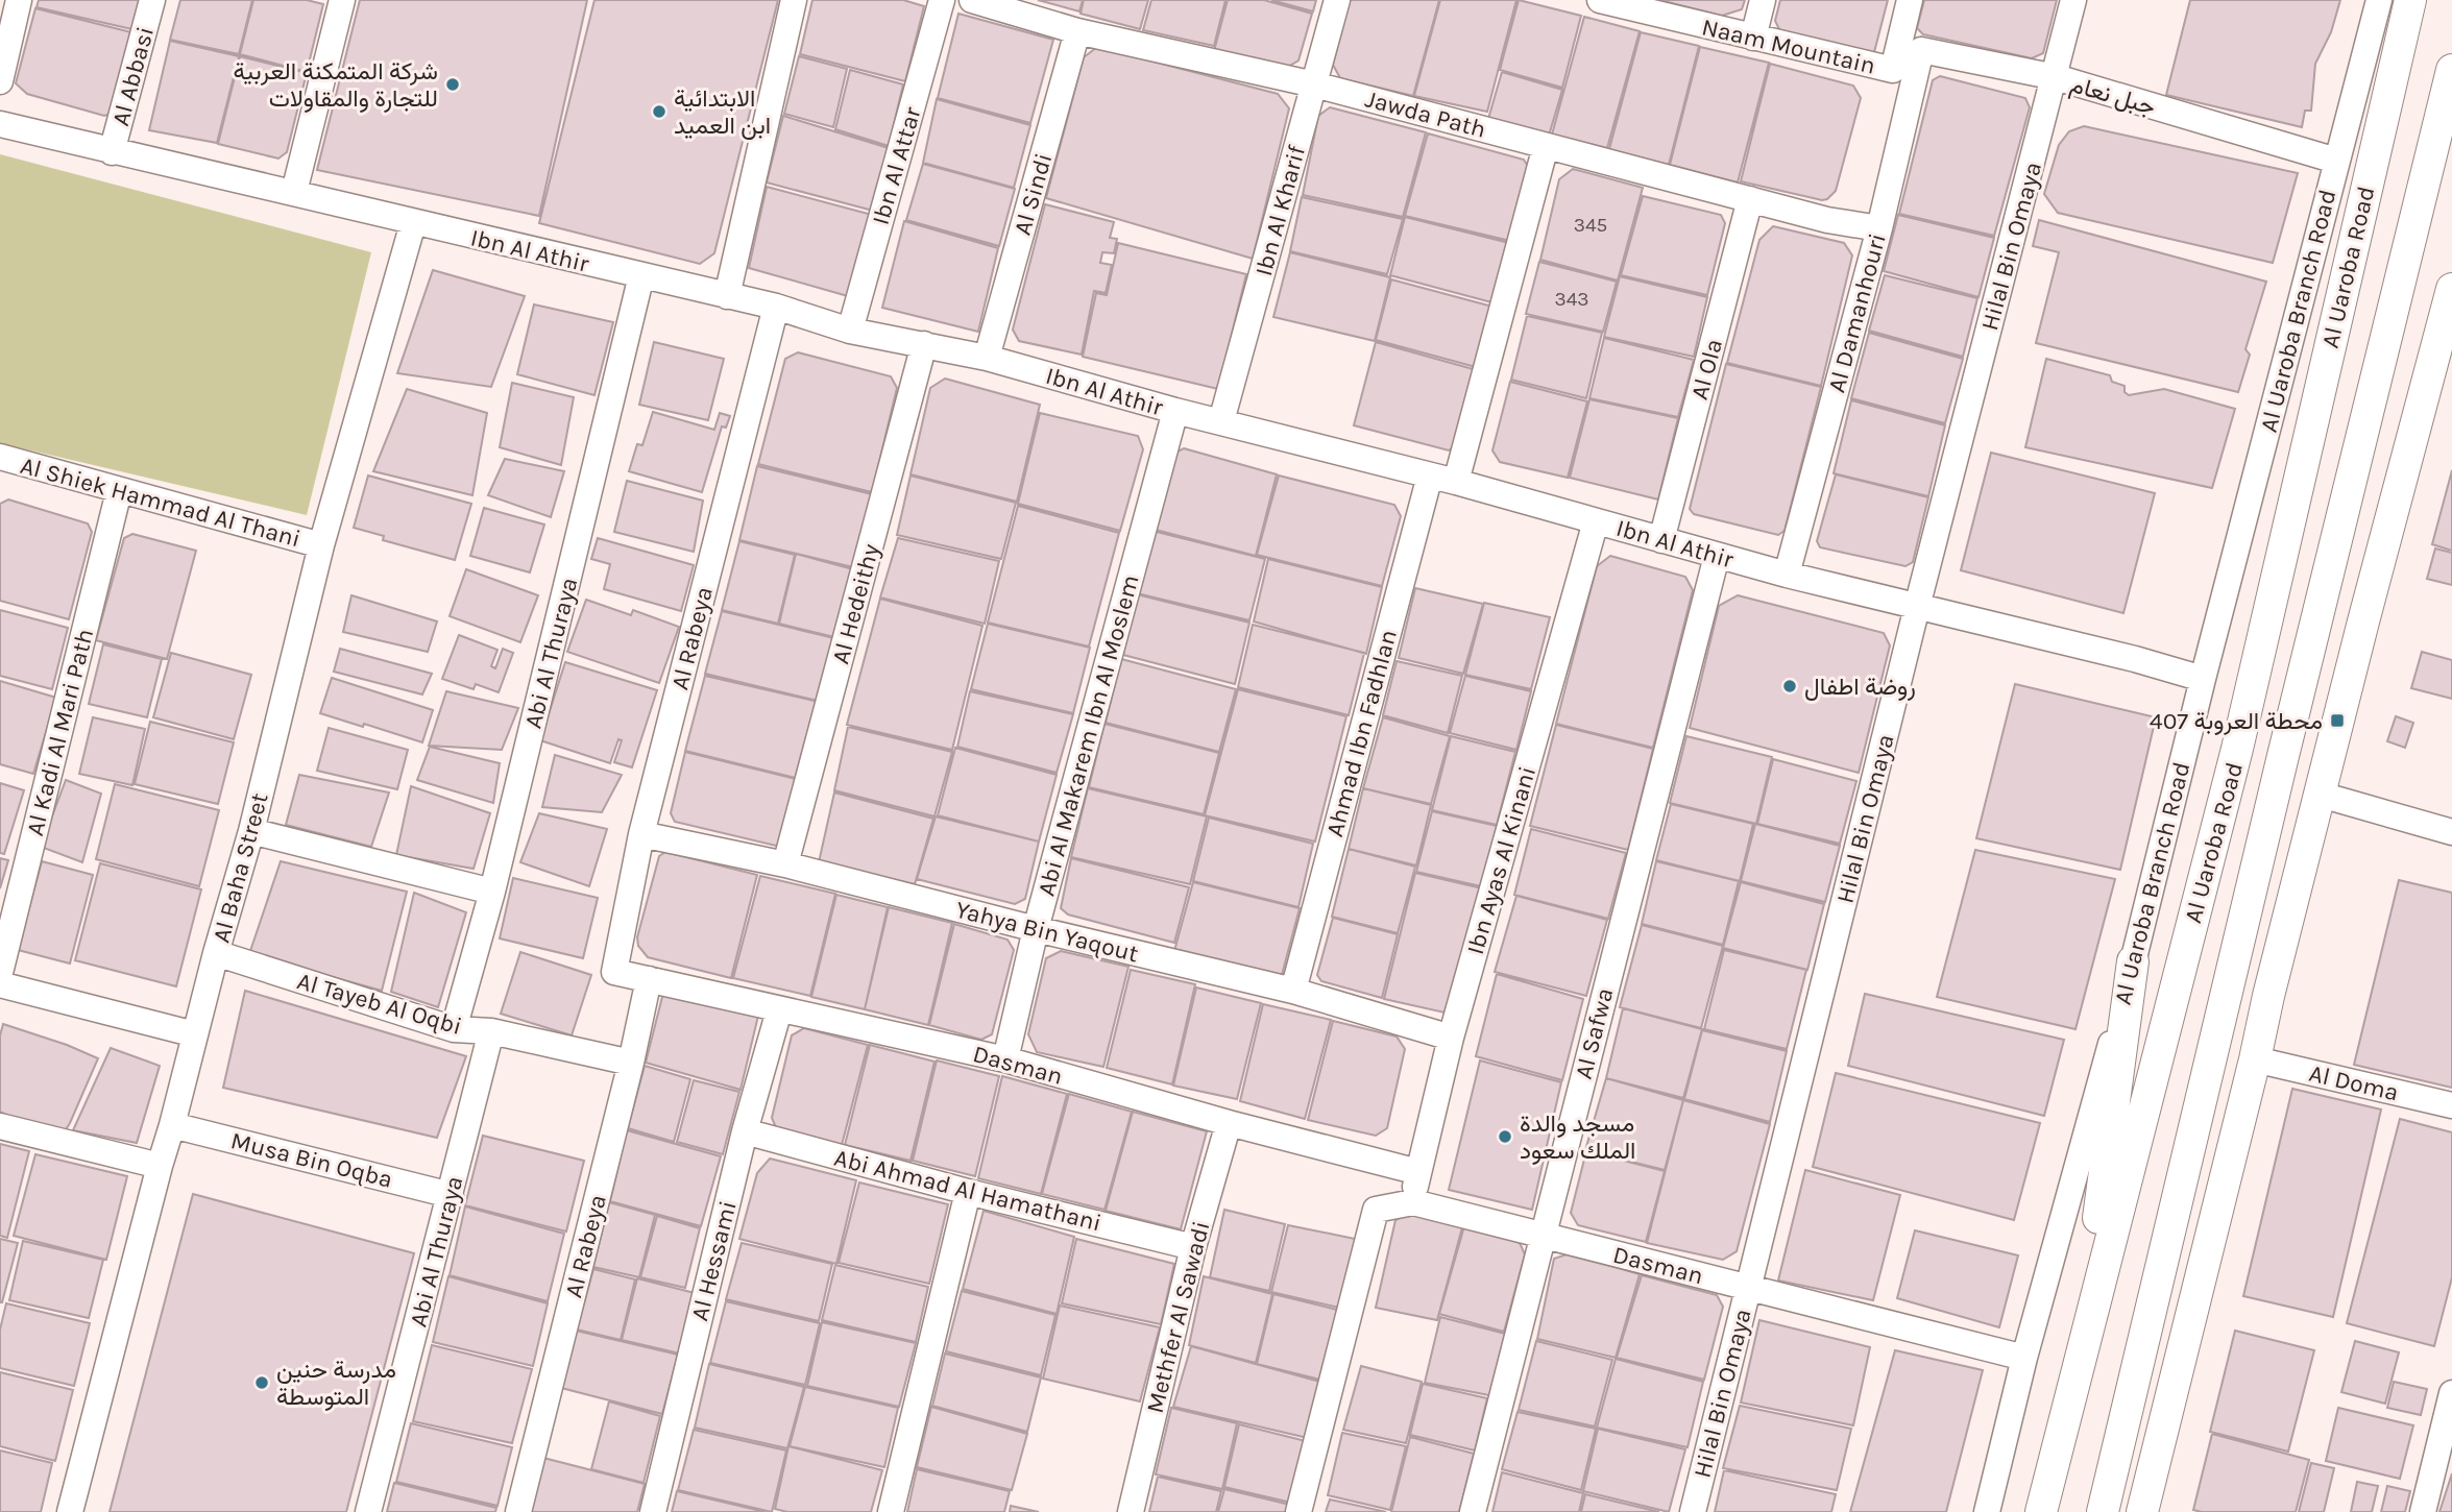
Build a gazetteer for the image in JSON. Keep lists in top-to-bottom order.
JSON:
{
  "streets": {
    "main road": ["Al Uaroba Road"],
    "street": [
      "Naam Mountain",
      "Al Abbasi",
      "جبل نعام",
      "Jawda Path",
      "Ibn Al Attar",
      "Al Sindi",
      "Ibn Al Kharif",
      "Hilal Bin Omaya",
      "Ibn Al Athir",
      "Al Uaroba Branch Road",
      "Al Damanhouri",
      "Al Ola",
      "Al Shiek Hammad Al Thani",
      "Al Hedeithy",
      "Al Rabeya",
      "Abi Al Thuraya",
      "Al Kadi Al Mari Path",
      "Ahmad Ibn Fadhlan",
      "Abi Al Makarem Ibn Al Moslem",
      "Ibn Ayas Al Kinani",
      "Al Baha Street",
      "Yahya Bin Yaqout",
      "Al Tayeb Al Oqbi",
      "Al Safwa",
      "Dasman",
      "Al Doma",
      "Musa Bin Oqba",
      "Abi Ahmad Al Hamathani",
      "Al Hessami",
      "Methfer Al Sawadi"
    ]
  },
  "crossings": [
    ["Al Abbasi", "Ibn Al Athir"],
    ["جبل نعام", "Hilal Bin Omaya"],
    ["جبل نعام", "Al Uaroba Branch Road"],
    ["جبل نعام", "Al Damanhouri"],
    ["Jawda Path", "Al Sindi"],
    ["Jawda Path", "Ibn Al Kharif"],
    ["Jawda Path", "Al Damanhouri"],
    ["Jawda Path", "Al Ola"],
    ["Ibn Al Attar", "Ibn Al Athir"],
    ["Al Sindi", "Ibn Al Athir"],
    ["Ibn Al Kharif", "Ibn Al Athir"],
    ["Hilal Bin Omaya", "Ibn Al Athir"],
    ["Hilal Bin Omaya", "Dasman"],
    ["Ibn Al Athir", "Al Uaroba Branch Road"],
    ["Ibn Al Athir", "Al Damanhouri"],
    ["Ibn Al Athir", "Al Ola"],
    ["Ibn Al Athir", "Al Hedeithy"],
    ["Ibn Al Athir", "Al Rabeya"],
    ["Ibn Al Athir", "Abi Al Thuraya"],
    ["Ibn Al Athir", "Ahmad Ibn Fadhlan"],
    ["Ibn Al Athir", "Abi Al Makarem Ibn Al Moslem"],
    ["Ibn Al Athir", "Ibn Ayas Al Kinani"],
    ["Ibn Al Athir", "Al Baha Street"],
    ["Ibn Al Athir", "Al Safwa"],
    ["Al Uaroba Branch Road", "Dasman"],
    ["Al Shiek Hammad Al Thani", "Al Kadi Al Mari Path"],
    ["Al Shiek Hammad Al Thani", "Al Baha Street"],
    ["Al Hedeithy", "Yahya Bin Yaqout"],
    ["Al Rabeya", "Yahya Bin Yaqout"],
    ["Al Rabeya", "Al Tayeb Al Oqbi"],
    ["Al Rabeya", "Dasman"],
    ["Abi Al Thuraya", "Al Tayeb Al Oqbi"],
    ["Abi Al Thuraya", "Musa Bin Oqba"],
    ["Ahmad Ibn Fadhlan", "Yahya Bin Yaqout"],
    ["Abi Al Makarem Ibn Al Moslem", "Yahya Bin Yaqout"],
    ["Abi Al Makarem Ibn Al Moslem", "Dasman"],
    ["Ibn Ayas Al Kinani", "Yahya Bin Yaqout"],
    ["Ibn Ayas Al Kinani", "Dasman"],
    ["Al Baha Street", "Al Tayeb Al Oqbi"],
    ["Al Baha Street", "Musa Bin Oqba"],
    ["Al Safwa", "Dasman"],
    ["Dasman", "Al Hessami"],
    ["Dasman", "Methfer Al Sawadi"],
    ["Abi Ahmad Al Hamathani", "Al Hessami"],
    ["Abi Ahmad Al Hamathani", "Methfer Al Sawadi"]
  ],
  "places": {
    "other": [
      "شركة المتمكنة العربية للتجارة والمقاولات",
      "الابتدائية ابن العميد",
      "روضة اطفال",
      "مسجد والدة الملك سعود",
      "مدرسة حنين المتوسطة"
    ],
    "transit": ["محطة العروبة 407"]
  },
  "house_numbers": ["345", "343"]
}
